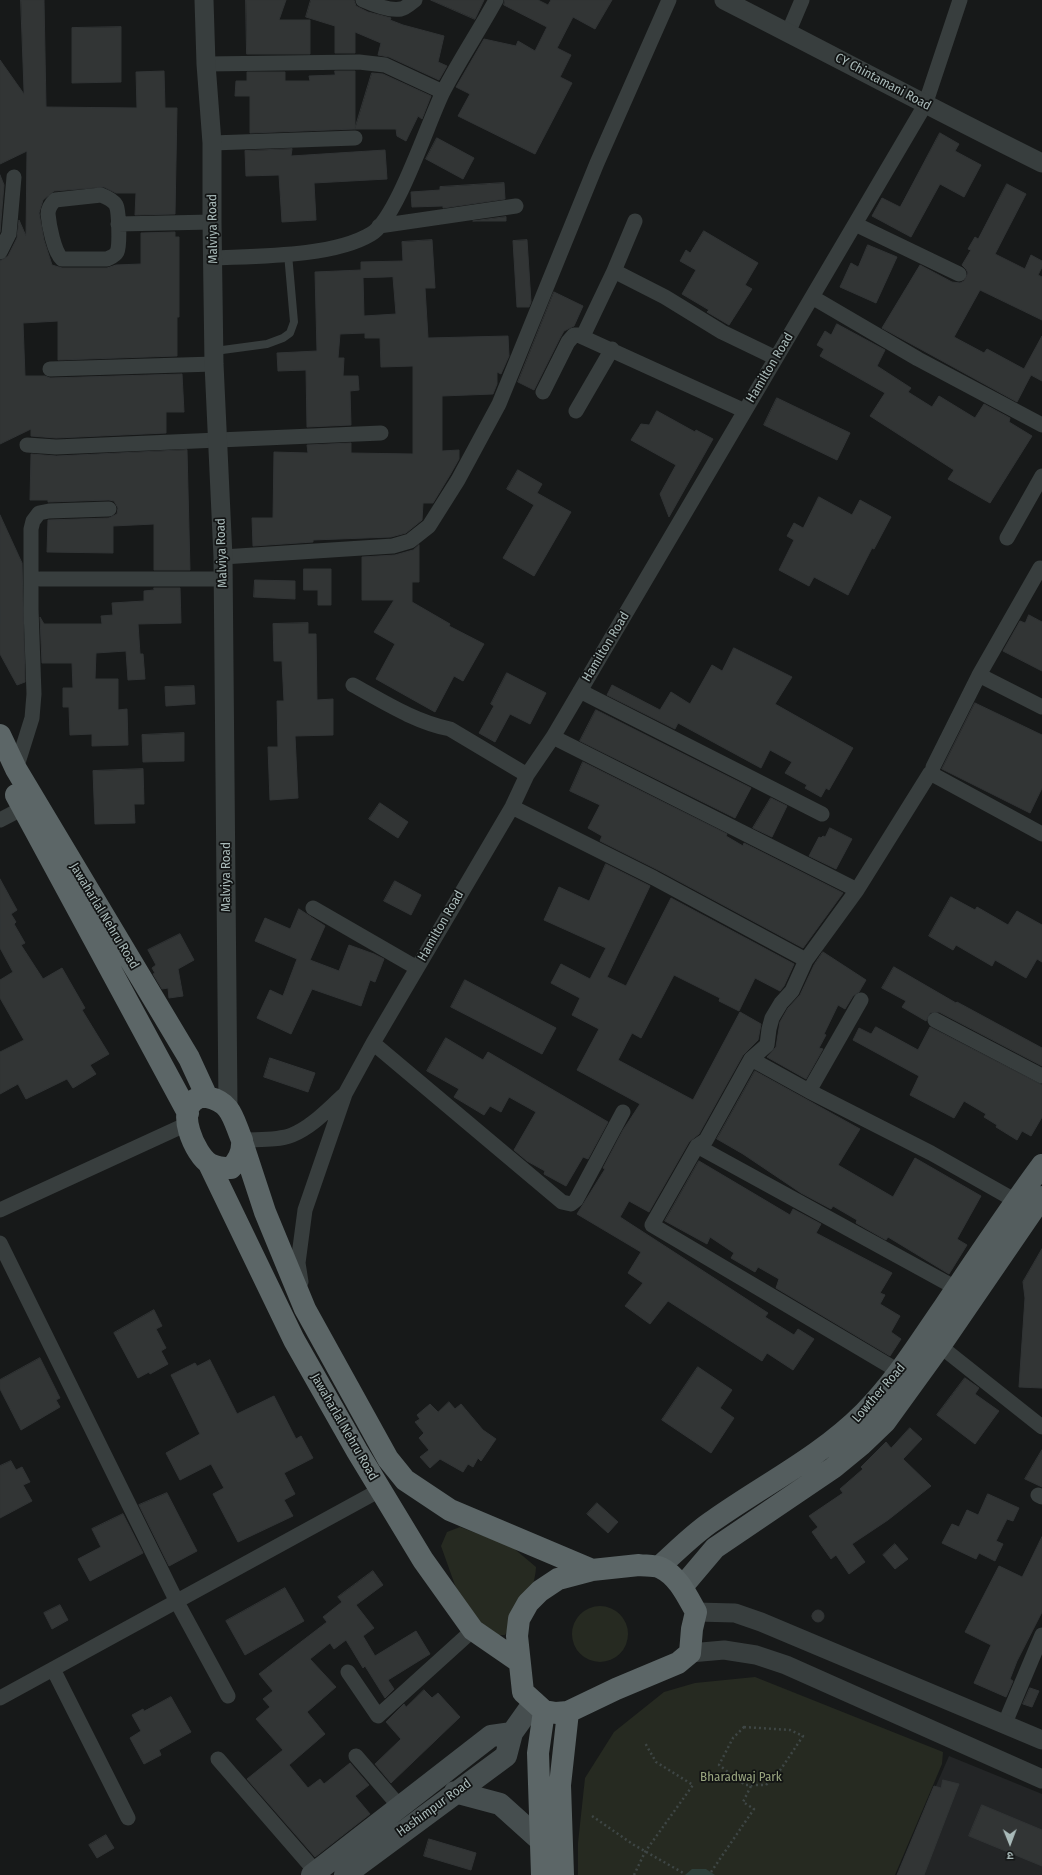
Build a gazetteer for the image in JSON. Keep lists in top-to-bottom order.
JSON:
{
  "streets": {
    "highway": ["Jawaharlal Nehru Road"],
    "main road": ["Lowther Road", "Hashimpur Road"],
    "street": ["CY Chintamani Road", "Malviya Road", "Hamilton Road"]
  },
  "crossings": [
    ["CY Chintamani Road", "Hamilton Road"],
    ["Malviya Road", "Jawaharlal Nehru Road"],
    ["Hamilton Road", "Jawaharlal Nehru Road"]
  ],
  "parks": ["Bharadwaj Park"],
  "north": "bottom"
}
